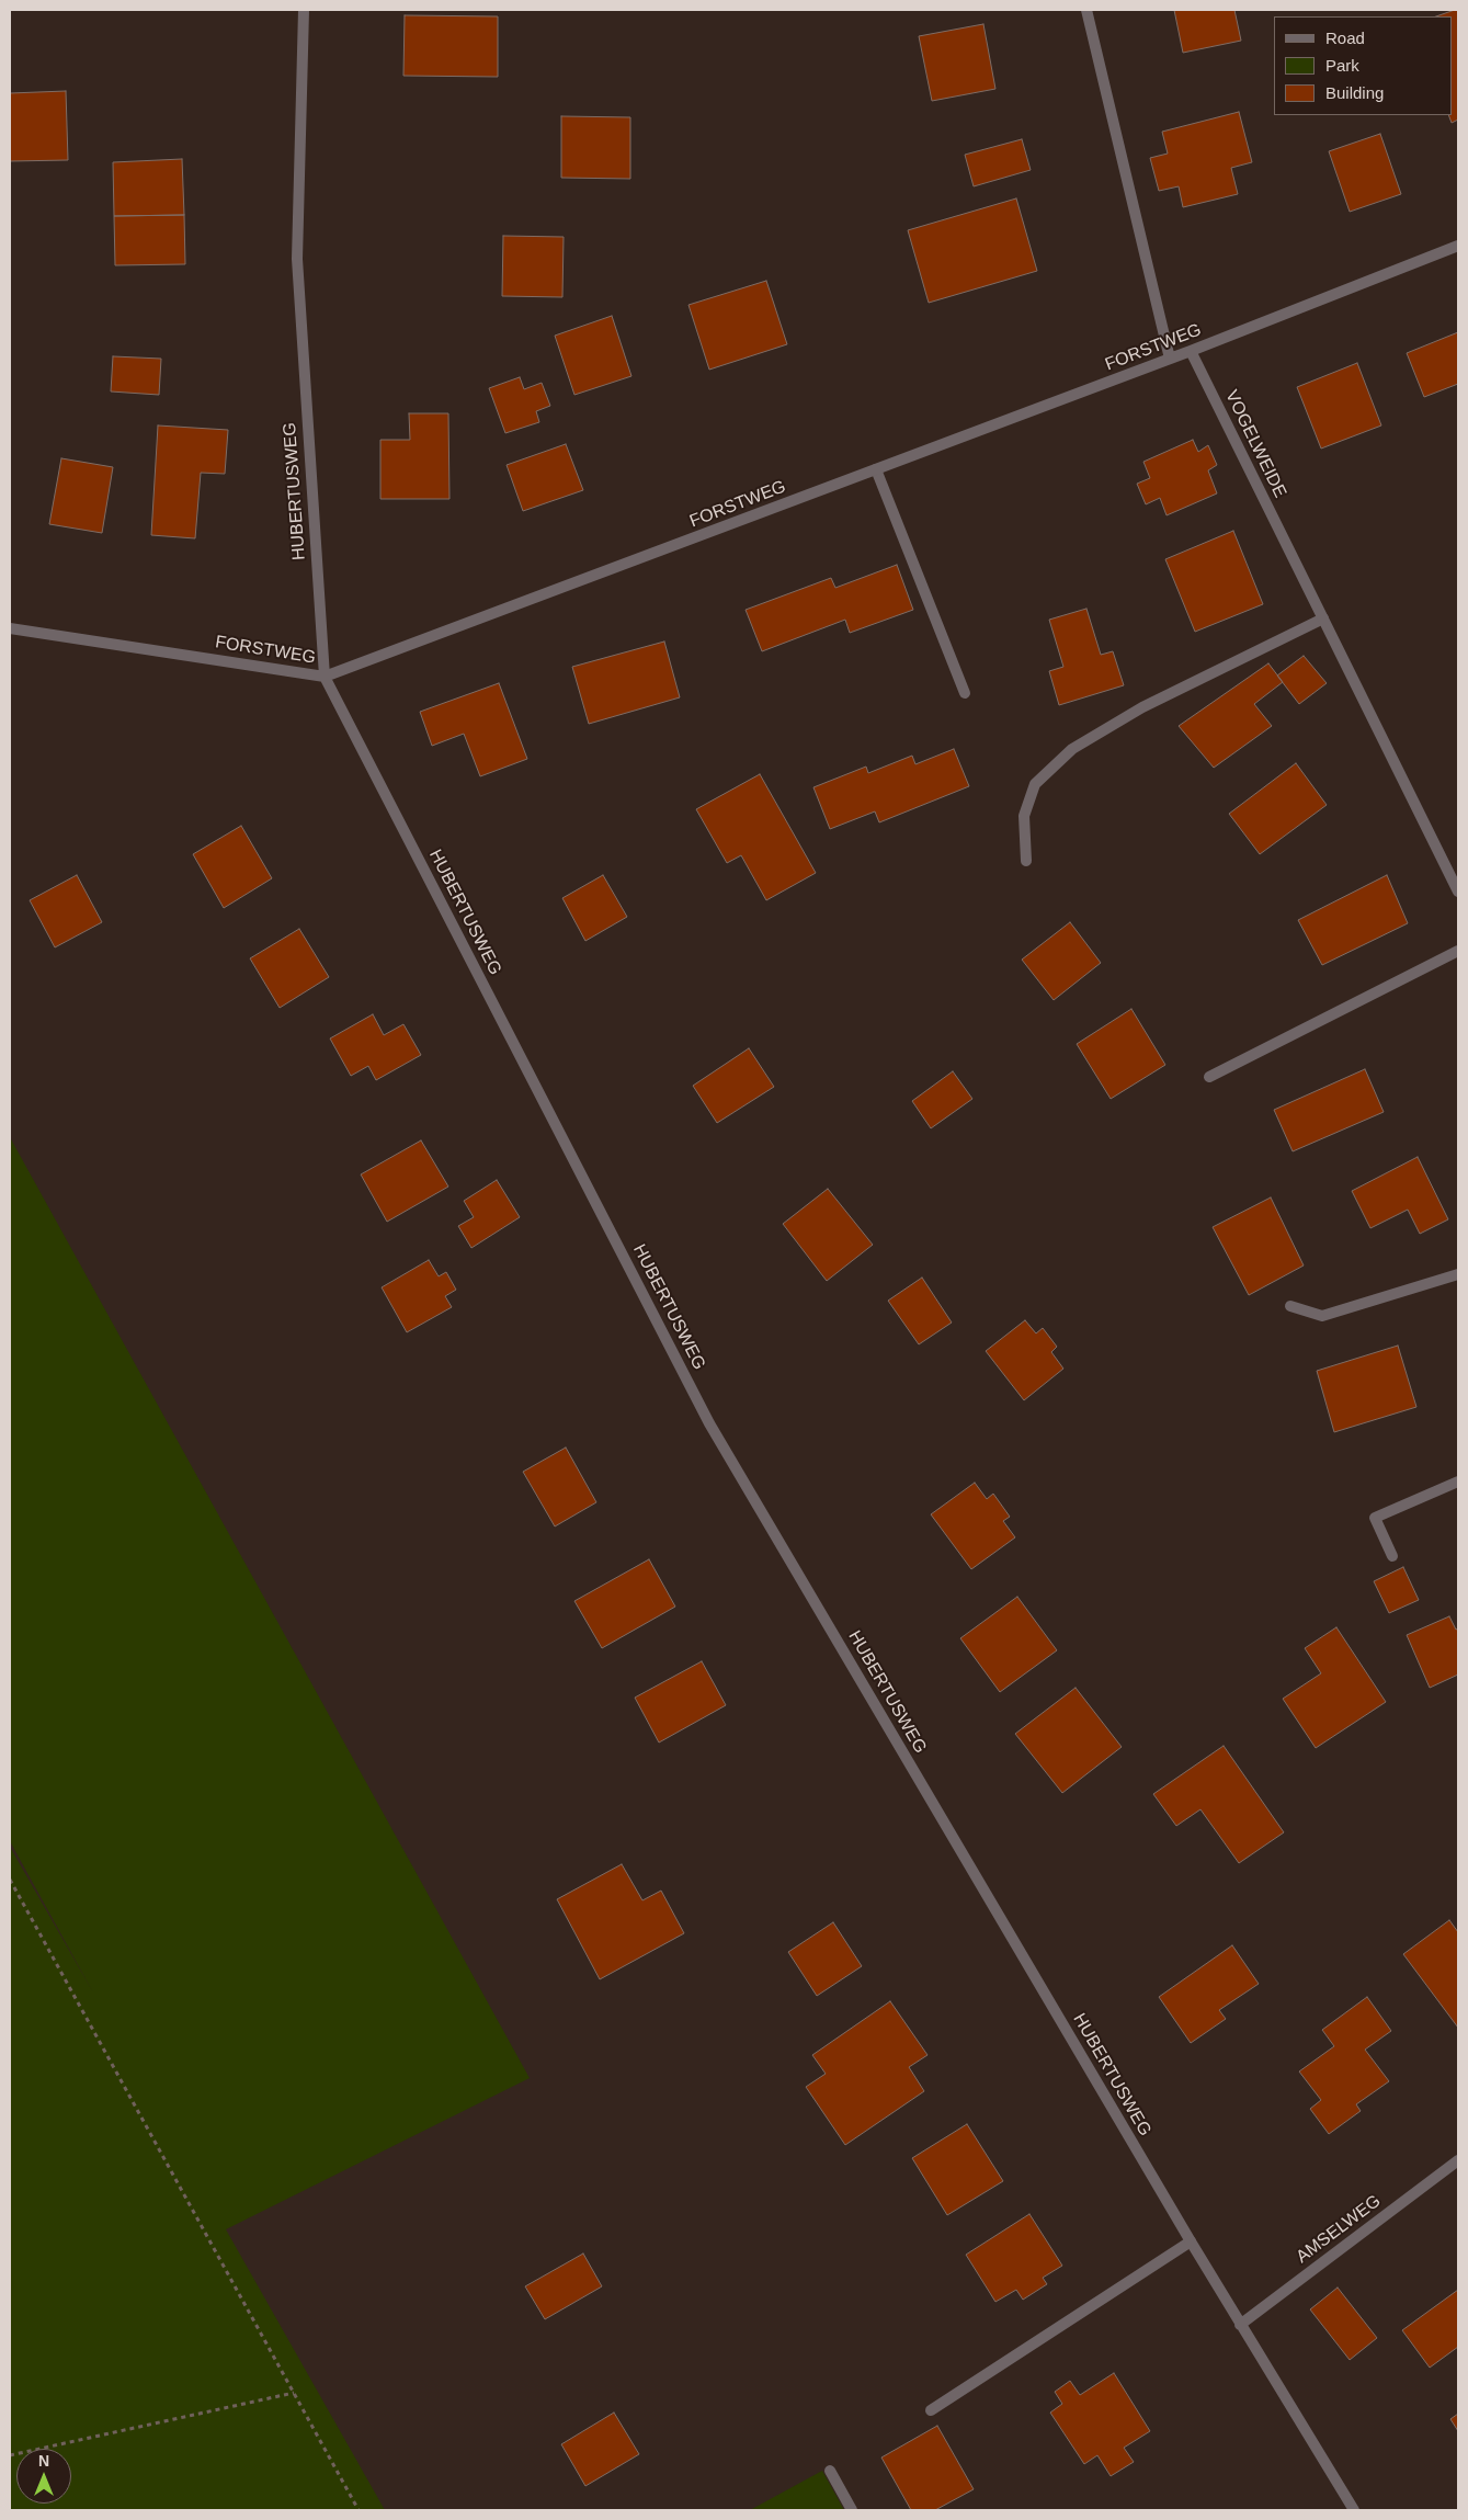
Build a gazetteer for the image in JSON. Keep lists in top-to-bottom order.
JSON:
{
  "streets": {
    "street": [
      "FORSTWEG",
      "VOGELWEIDE",
      "HUBERTUSWEG",
      "AMSELWEG"
    ]
  },
  "crossings": [
    ["FORSTWEG", "VOGELWEIDE"],
    ["FORSTWEG", "HUBERTUSWEG"],
    ["HUBERTUSWEG", "AMSELWEG"]
  ],
  "legend": ["Road", "Park", "Building"],
  "north": "top"
}
